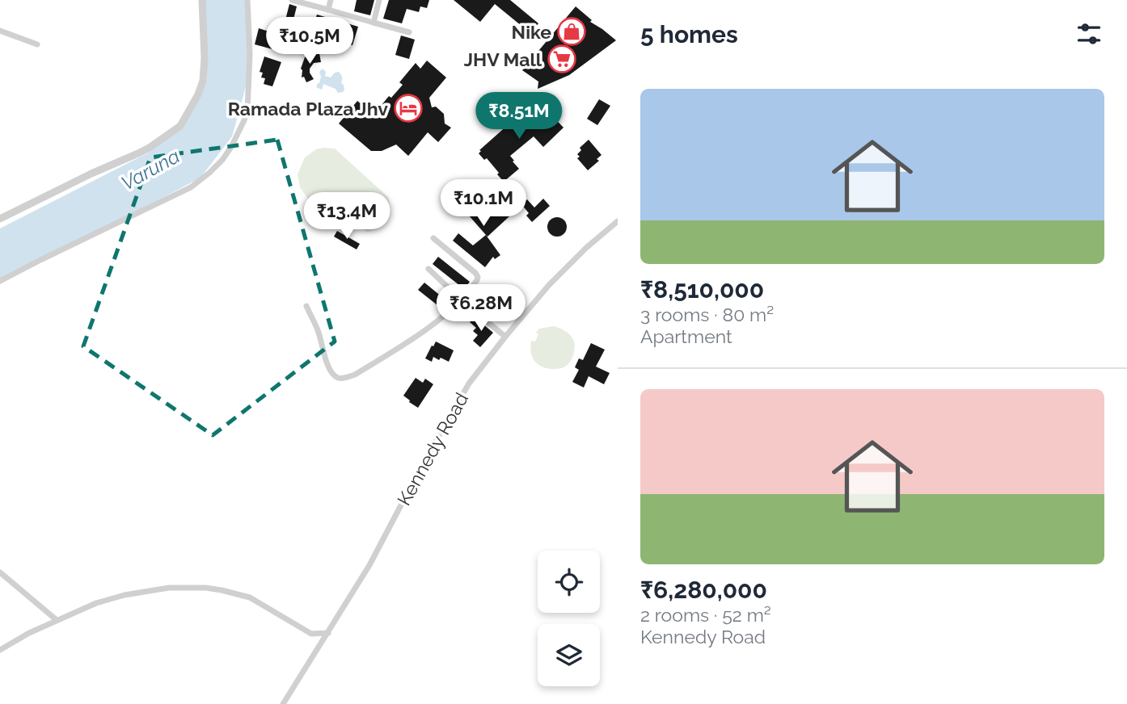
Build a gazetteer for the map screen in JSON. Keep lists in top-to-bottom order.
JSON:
{
  "streets": {
    "street": ["Kennedy Road"]
  },
  "water": ["Varuna"],
  "places": {
    "shop": ["Nike"],
    "supermarket": ["JHV Mall"],
    "hotel": ["Ramada Plaza Jhv"]
  },
  "page": {
    "heading": "5 homes",
    "price": [
      "₹10.5M",
      "₹8.51M",
      "₹10.1M",
      "₹13.4M",
      "₹6.28M"
    ],
    "list": [
      {
        "name": "₹8,510,000",
        "note": "3 rooms · 80 m² · Apartment"
      },
      {
        "name": "₹6,280,000",
        "note": "2 rooms · 52 m² · Kennedy Road"
      }
    ]
  }
}
